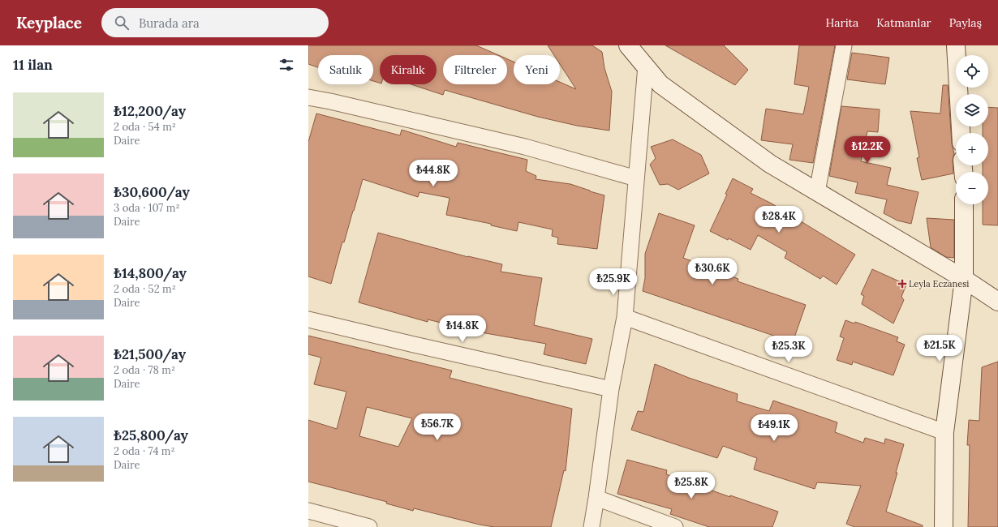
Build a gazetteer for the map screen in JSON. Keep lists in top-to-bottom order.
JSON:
{
  "places": {
    "health": ["Leyla Eczanesi"]
  },
  "page": {
    "header": "Keyplace",
    "search": "Burada ara",
    "nav": ["Harita", "Katmanlar", "Paylaş"],
    "heading": "11 ilan",
    "map_buttons": ["+", "−"],
    "chip": [
      "Satılık",
      "Kiralık",
      "Filtreler",
      "Yeni"
    ],
    "list": [
      {
        "name": "₺12,200/ay",
        "note": "2 oda · 54 m² · Daire"
      },
      {
        "name": "₺30,600/ay",
        "note": "3 oda · 107 m² · Daire"
      },
      {
        "name": "₺14,800/ay",
        "note": "2 oda · 52 m² · Daire"
      },
      {
        "name": "₺21,500/ay",
        "note": "2 oda · 78 m² · Daire"
      },
      {
        "name": "₺25,800/ay",
        "note": "2 oda · 74 m² · Daire"
      }
    ],
    "price": [
      "₺12.2K",
      "₺44.8K",
      "₺28.4K",
      "₺30.6K",
      "₺25.9K",
      "₺14.8K",
      "₺21.5K",
      "₺25.3K",
      "₺56.7K",
      "₺49.1K",
      "₺25.8K"
    ]
  }
}
